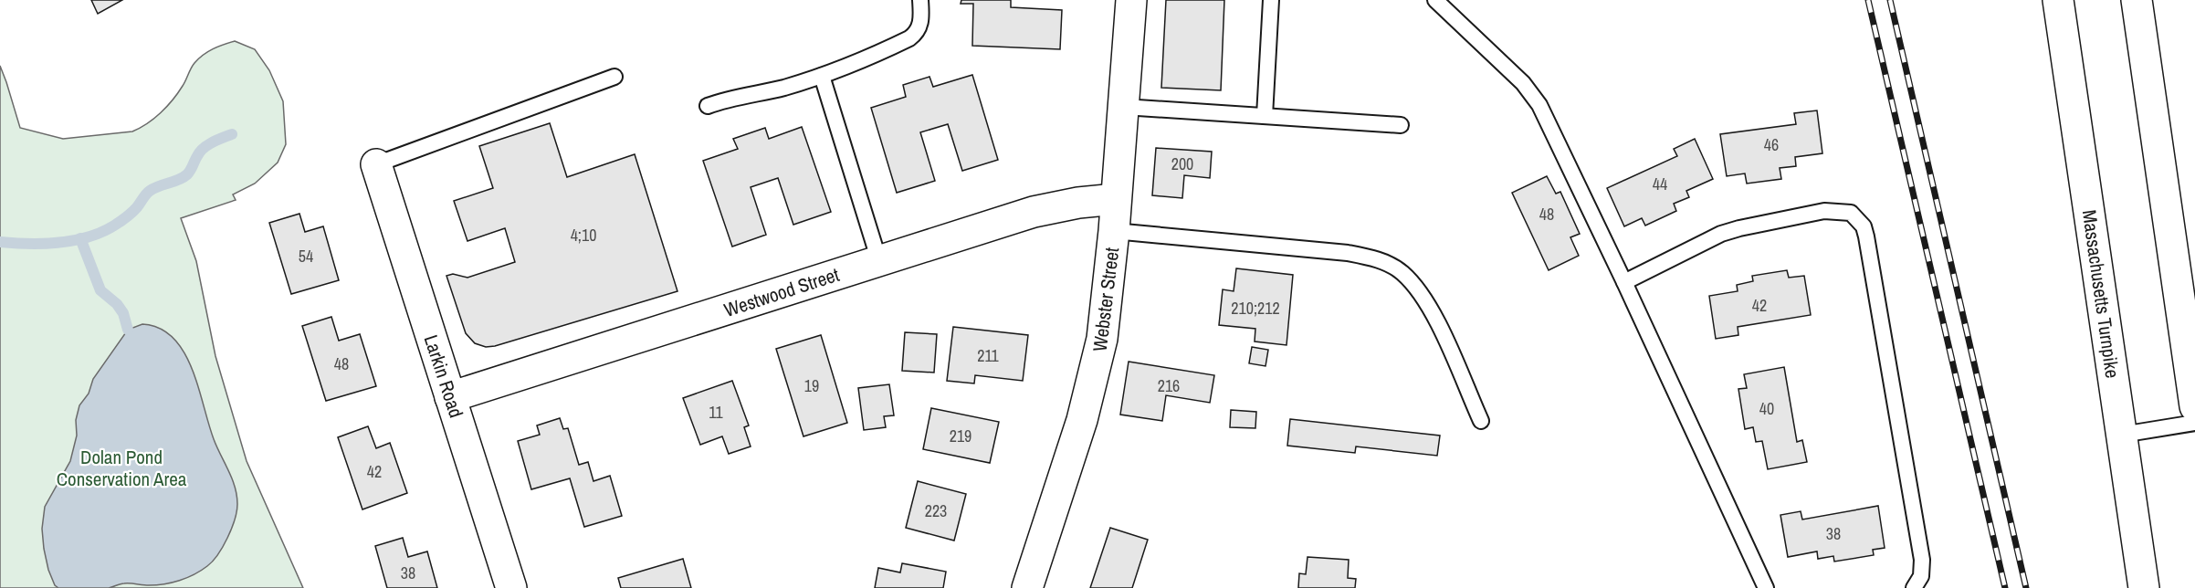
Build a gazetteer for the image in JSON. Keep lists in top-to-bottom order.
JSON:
{
  "streets": {
    "main road": [
      "Westwood Street",
      "Massachusetts Turnpike",
      "Webster Street",
      "Larkin Road"
    ]
  },
  "crossings": [
    ["Westwood Street", "Webster Street"],
    ["Westwood Street", "Larkin Road"]
  ],
  "parks": ["Dolan Pond Conservation Area"],
  "house_numbers": [
    "46",
    "200",
    "44",
    "48",
    "4;10",
    "54",
    "42",
    "210;212",
    "211",
    "48",
    "19",
    "216",
    "40",
    "11",
    "219",
    "42",
    "223",
    "38",
    "38"
  ]
}
